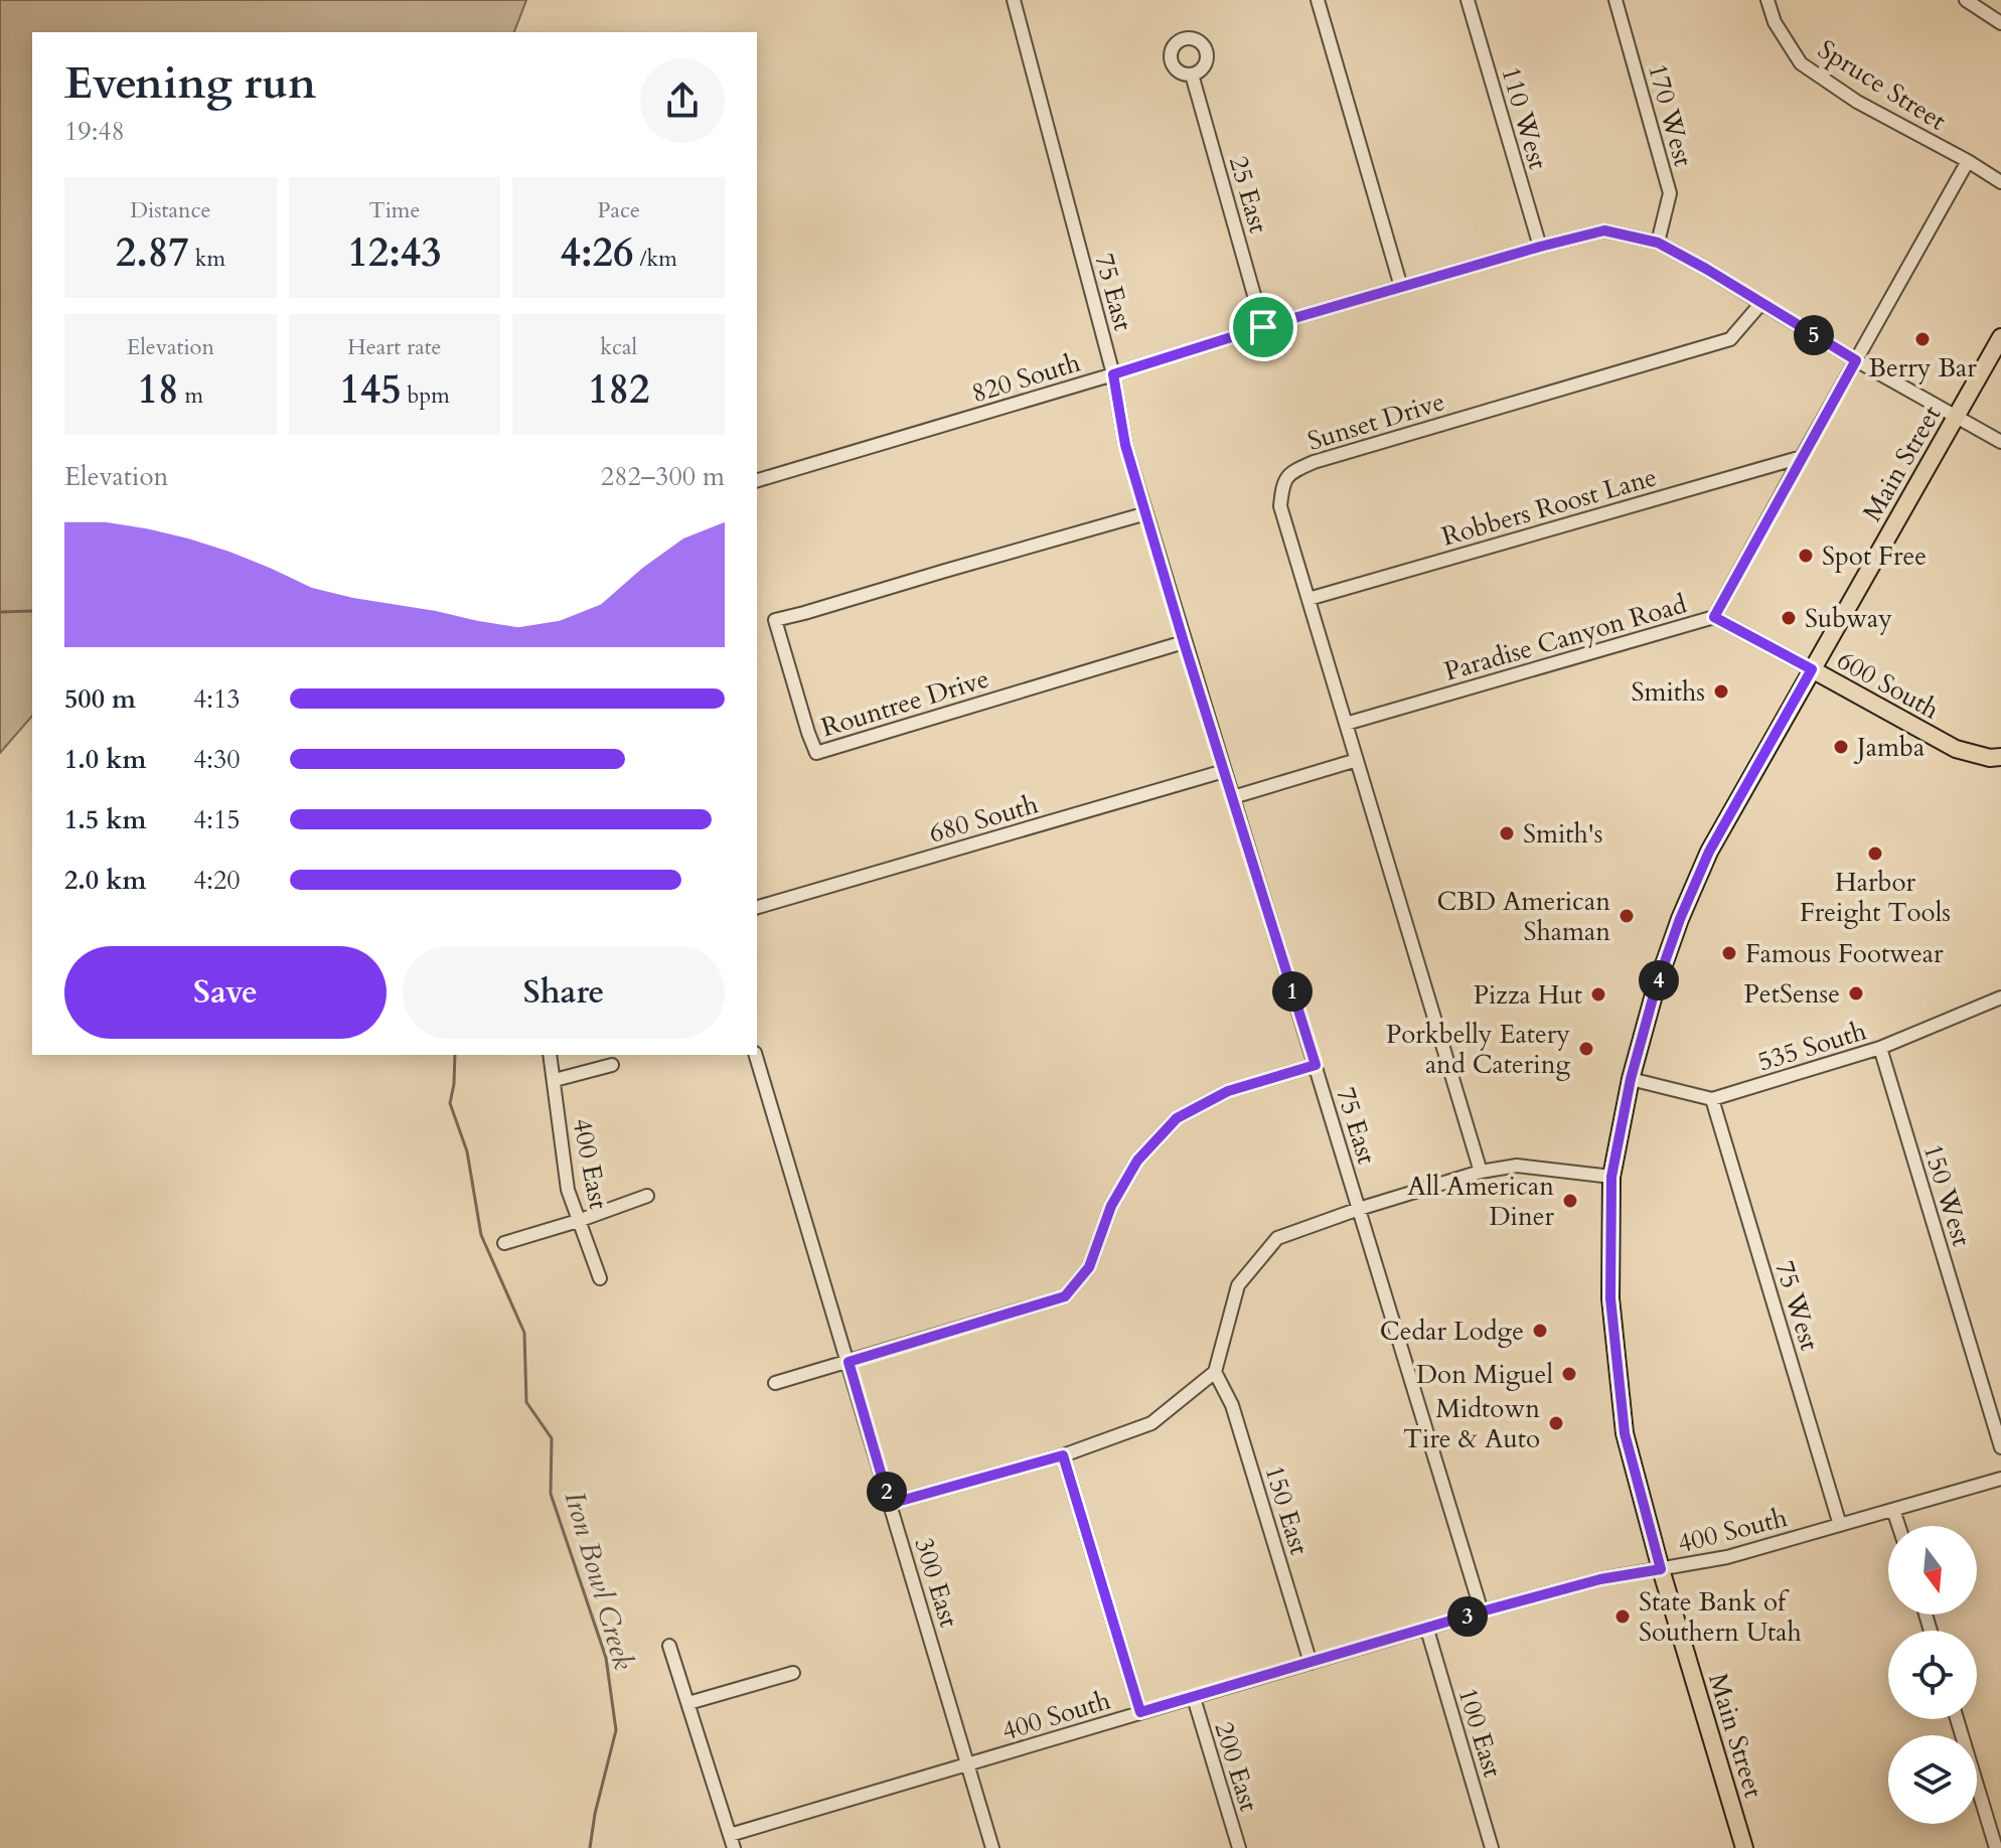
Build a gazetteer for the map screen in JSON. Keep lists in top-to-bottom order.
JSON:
{
  "streets": {
    "main road": ["Main Street", "600 South"],
    "street": [
      "Spruce Street",
      "170 West",
      "110 West",
      "25 East",
      "75 East",
      "820 South",
      "Sunset Drive",
      "Robbers Roost Lane",
      "Paradise Canyon Road",
      "Rountree Drive",
      "680 South",
      "535 South",
      "400 East",
      "150 West",
      "75 West",
      "150 East",
      "400 South",
      "300 East",
      "100 East",
      "200 East"
    ]
  },
  "crossings": [
    ["Spruce Street", "Paradise Canyon Road"],
    ["170 West", "820 South"],
    ["110 West", "820 South"],
    ["25 East", "820 South"],
    ["75 East", "820 South"],
    ["75 East", "Rountree Drive"],
    ["75 East", "680 South"],
    ["75 East", "400 South"],
    ["820 South", "Sunset Drive"],
    ["Sunset Drive", "Robbers Roost Lane"],
    ["Sunset Drive", "Paradise Canyon Road"],
    ["Main Street", "600 South"],
    ["Main Street", "400 South"],
    ["Robbers Roost Lane", "Paradise Canyon Road"],
    ["Paradise Canyon Road", "600 South"],
    ["535 South", "150 West"],
    ["535 South", "75 West"],
    ["75 West", "400 South"],
    ["150 East", "400 South"],
    ["400 South", "300 East"],
    ["400 South", "100 East"],
    ["400 South", "200 East"]
  ],
  "water": ["Iron Bowl Creek"],
  "places": [
    "Berry Bar",
    "Spot Free",
    "Subway",
    "Smiths",
    "Jamba",
    "Smith's",
    "Harbor Freight Tools",
    "CBD American Shaman",
    "Famous Footwear",
    "PetSense",
    "Pizza Hut",
    "Porkbelly Eatery and Catering",
    "All American Diner",
    "Cedar Lodge",
    "Don Miguel",
    "Midtown Tire & Auto",
    "State Bank of Southern Utah"
  ],
  "north": "bottom",
  "page": {
    "heading": ["Evening run", "19:48"],
    "stats": [
      ["Distance", "2.87 km"],
      ["Time", "12:43"],
      ["Pace", "4:26 /km"],
      ["Elevation", "18 m"],
      ["Heart rate", "145 bpm"],
      ["kcal", "182"]
    ],
    "pins": [
      "5",
      "4",
      "1",
      "2",
      "3"
    ],
    "chart": ["Elevation", "282–300 m"],
    "list": [
      {
        "name": "500 m",
        "note": "4:13"
      },
      {
        "name": "1.0 km",
        "note": "4:30"
      },
      {
        "name": "1.5 km",
        "note": "4:15"
      },
      {
        "name": "2.0 km",
        "note": "4:20"
      }
    ],
    "buttons": ["Save", "Share"]
  }
}
